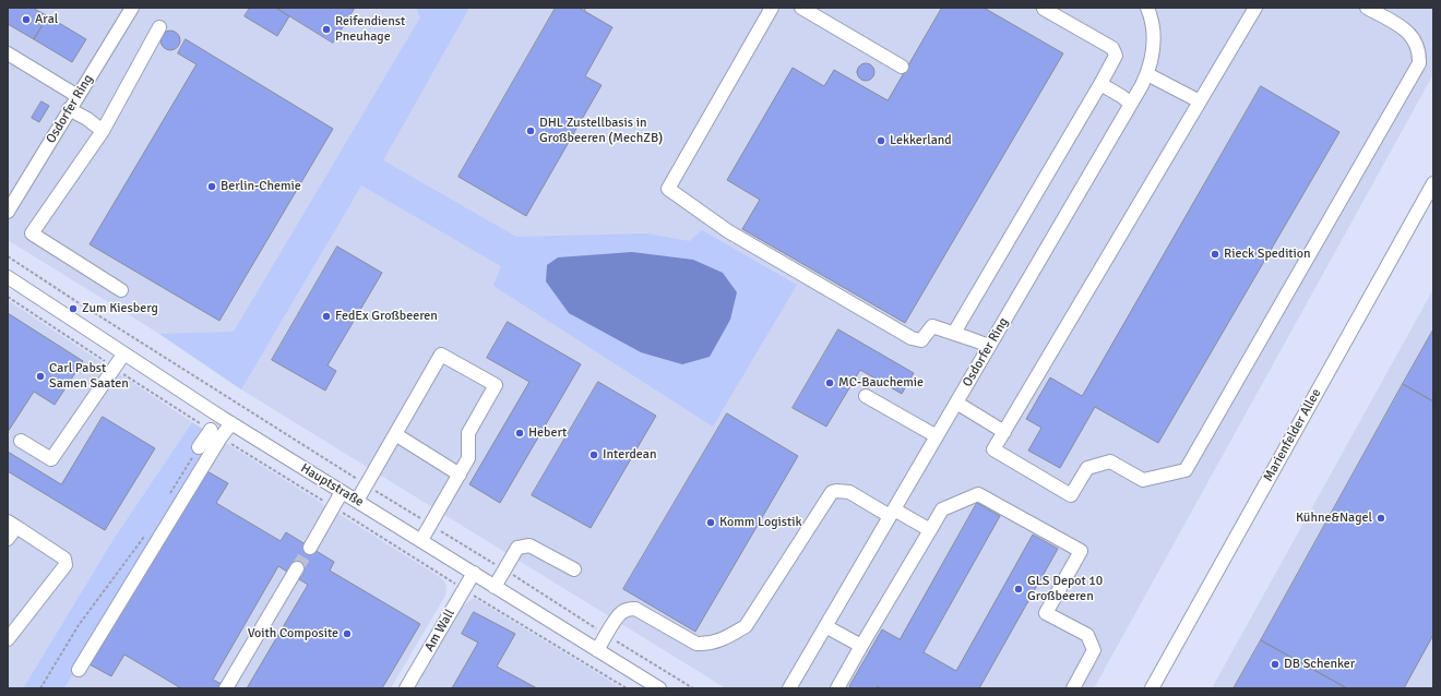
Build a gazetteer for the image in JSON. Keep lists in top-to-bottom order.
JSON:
{
  "streets": {
    "street": [
      "Osdorfer Ring",
      "Marienfelder Allee",
      "Hauptstraße",
      "Am Wall"
    ]
  },
  "crossings": [
    ["Hauptstraße", "Am Wall"]
  ],
  "places": [
    "Aral",
    "Reifendienst Pneuhage",
    "DHL Zustellbasis in Großbeeren (MechZB)",
    "Lekkerland",
    "Berlin-Chemie",
    "Rieck Spedition",
    "Zum Kiesberg",
    "FedEx Großbeeren",
    "Carl Pabst Samen Saaten",
    "MC-Bauchemie",
    "Hebert",
    "Interdean",
    "Kühne&Nagel",
    "Komm Logistik",
    "GLS Depot 10 Großbeeren",
    "Voith Composite",
    "DB Schenker"
  ]
}
